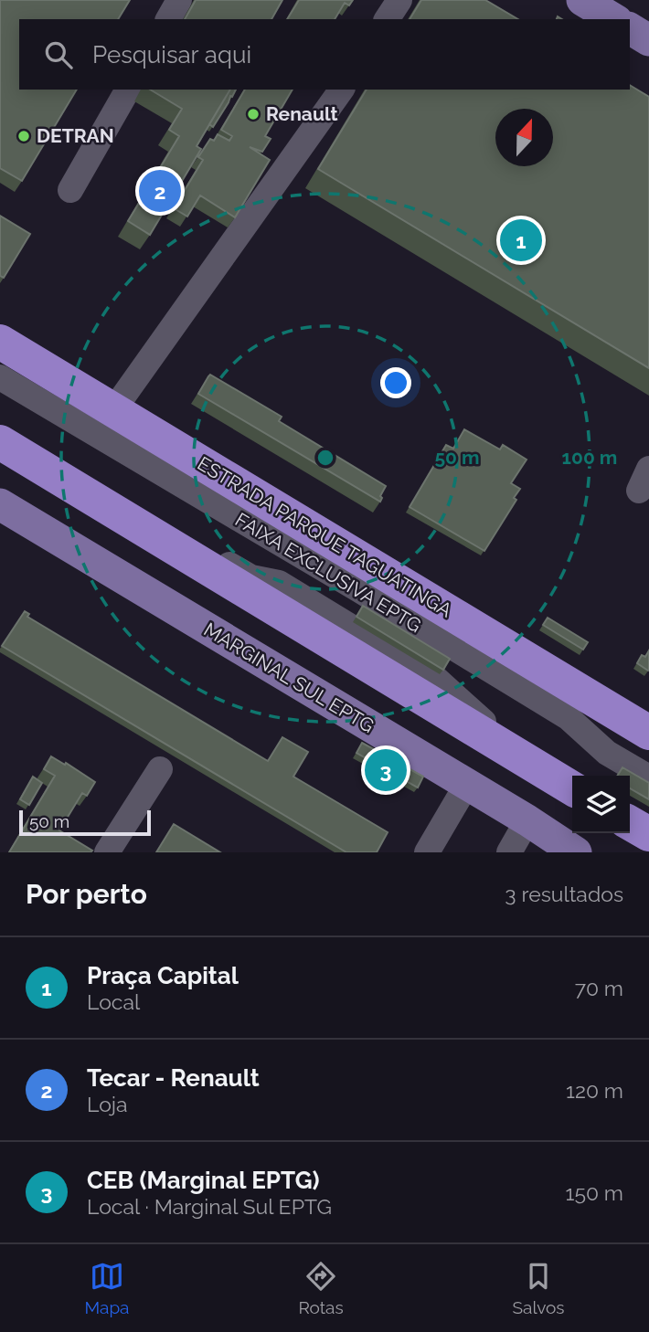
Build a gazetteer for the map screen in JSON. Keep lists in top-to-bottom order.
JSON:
{
  "streets": {
    "highway": ["ESTRADA PARQUE TAGUATINGA"],
    "main road": ["MARGINAL SUL EPTG"],
    "street": ["FAIXA EXCLUSIVA EPTG"]
  },
  "places": ["Renault", "DETRAN"],
  "scale_bar": "50 m",
  "north": "top",
  "page": {
    "search": "Pesquisar aqui",
    "pins": ["2", "1", "3"],
    "scale": "50 m",
    "heading": ["Por perto", "3 resultados"],
    "list": [
      {
        "mark": "1",
        "name": "Praça Capital",
        "note": "Local",
        "value": "70 m"
      },
      {
        "mark": "2",
        "name": "Tecar - Renault",
        "note": "Loja",
        "value": "120 m"
      },
      {
        "mark": "3",
        "name": "CEB (Marginal EPTG)",
        "note": "Local · Marginal Sul EPTG",
        "value": "150 m"
      }
    ],
    "nav": ["Mapa", "Rotas", "Salvos"]
  },
  "rings": ["50 m", "100 m"]
}
